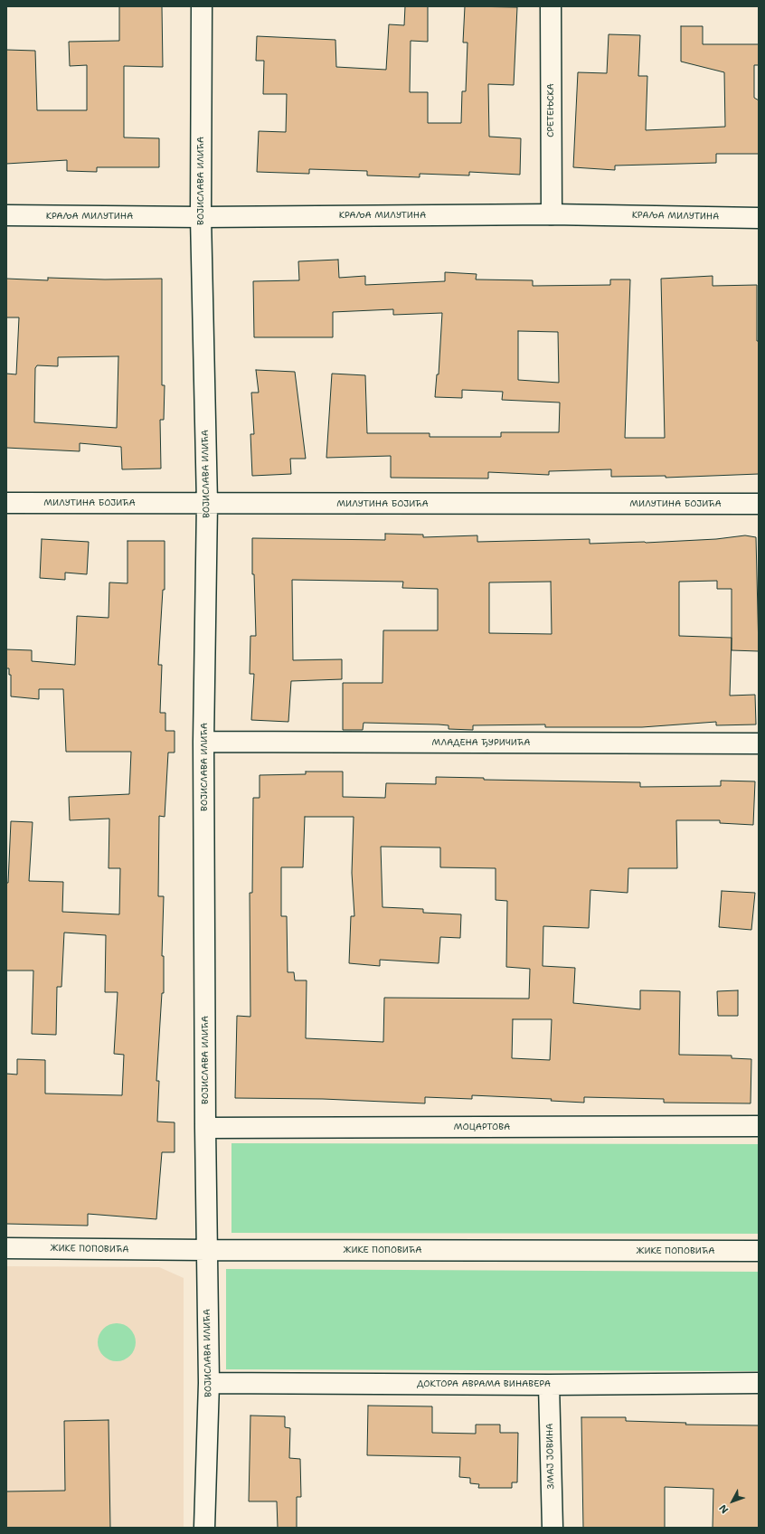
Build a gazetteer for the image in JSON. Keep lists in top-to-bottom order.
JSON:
{
  "streets": {
    "street": [
      "СРЕТЕЊСКА",
      "ВОЈИСЛАВА ИЛИЋА",
      "КРАЉА МИЛУТИНА",
      "МИЛУТИНА БОЈИЋА",
      "МЛАДЕНА ЂУРИЧИЋА",
      "МОЦАРТОВА",
      "ЖИКЕ ПОПОВИЋА",
      "ДОКТОРА АВРАМА ВИНАВЕРА",
      "ЗМАЈ ЈОВИНА"
    ]
  },
  "crossings": [
    ["СРЕТЕЊСКА", "КРАЉА МИЛУТИНА"],
    ["ВОЈИСЛАВА ИЛИЋА", "КРАЉА МИЛУТИНА"],
    ["ВОЈИСЛАВА ИЛИЋА", "МИЛУТИНА БОЈИЋА"],
    ["ВОЈИСЛАВА ИЛИЋА", "МЛАДЕНА ЂУРИЧИЋА"],
    ["ВОЈИСЛАВА ИЛИЋА", "МОЦАРТОВА"],
    ["ВОЈИСЛАВА ИЛИЋА", "ЖИКЕ ПОПОВИЋА"],
    ["ВОЈИСЛАВА ИЛИЋА", "ДОКТОРА АВРАМА ВИНАВЕРА"],
    ["ДОКТОРА АВРАМА ВИНАВЕРА", "ЗМАЈ ЈОВИНА"]
  ],
  "north": "bottom left"
}
